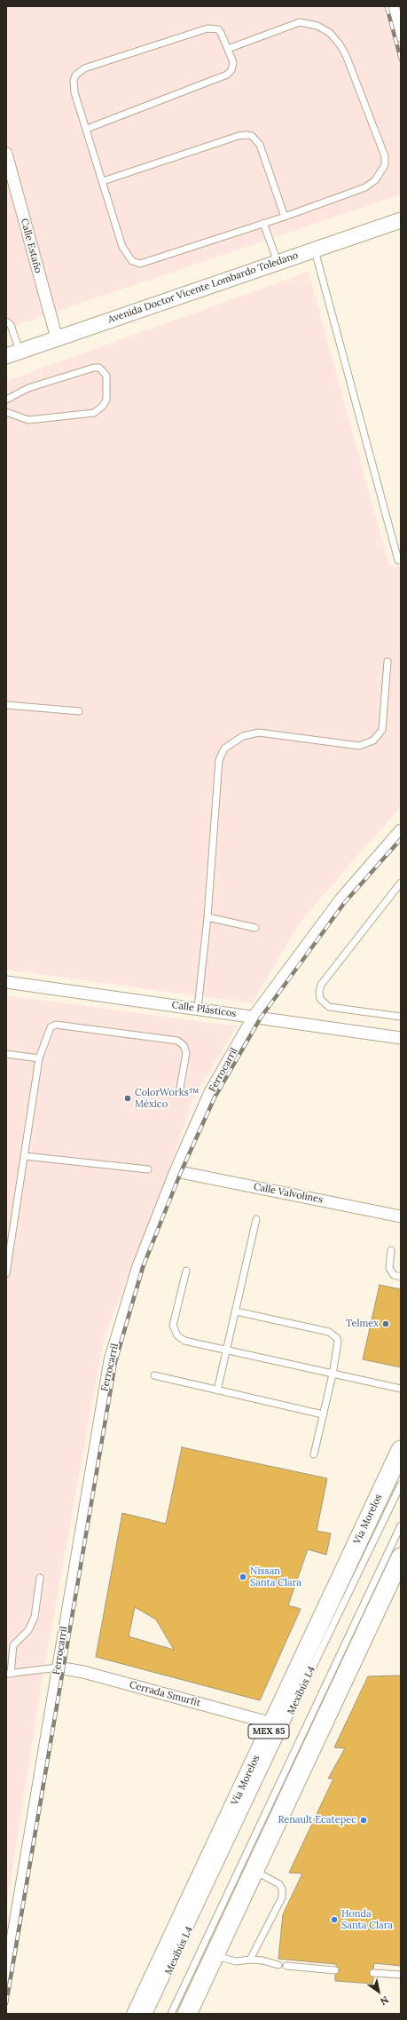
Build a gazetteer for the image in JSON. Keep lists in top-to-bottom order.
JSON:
{
  "streets": {
    "main road": ["Vía Morelos", "MEX 85"],
    "street": [
      "Calle Estaño",
      "Avenida Doctor Vicente Lombardo Toledano",
      "Calle Plásticos",
      "Ferrocarril",
      "Calle Valvolines",
      "Cerrada Smurfit"
    ],
    "lane": ["Mexibús L4"]
  },
  "crossings": [
    ["Calle Estaño", "Avenida Doctor Vicente Lombardo Toledano"],
    ["Calle Plásticos", "Ferrocarril"],
    ["Ferrocarril", "Calle Valvolines"],
    ["Ferrocarril", "Cerrada Smurfit"],
    ["Vía Morelos", "Cerrada Smurfit"]
  ],
  "places": [
    "ColorWorks™ México",
    "Telmex",
    "Nissan Santa Clara",
    "Renault Ecatepec",
    "Honda Santa Clara"
  ],
  "north": "bottom right"
}
